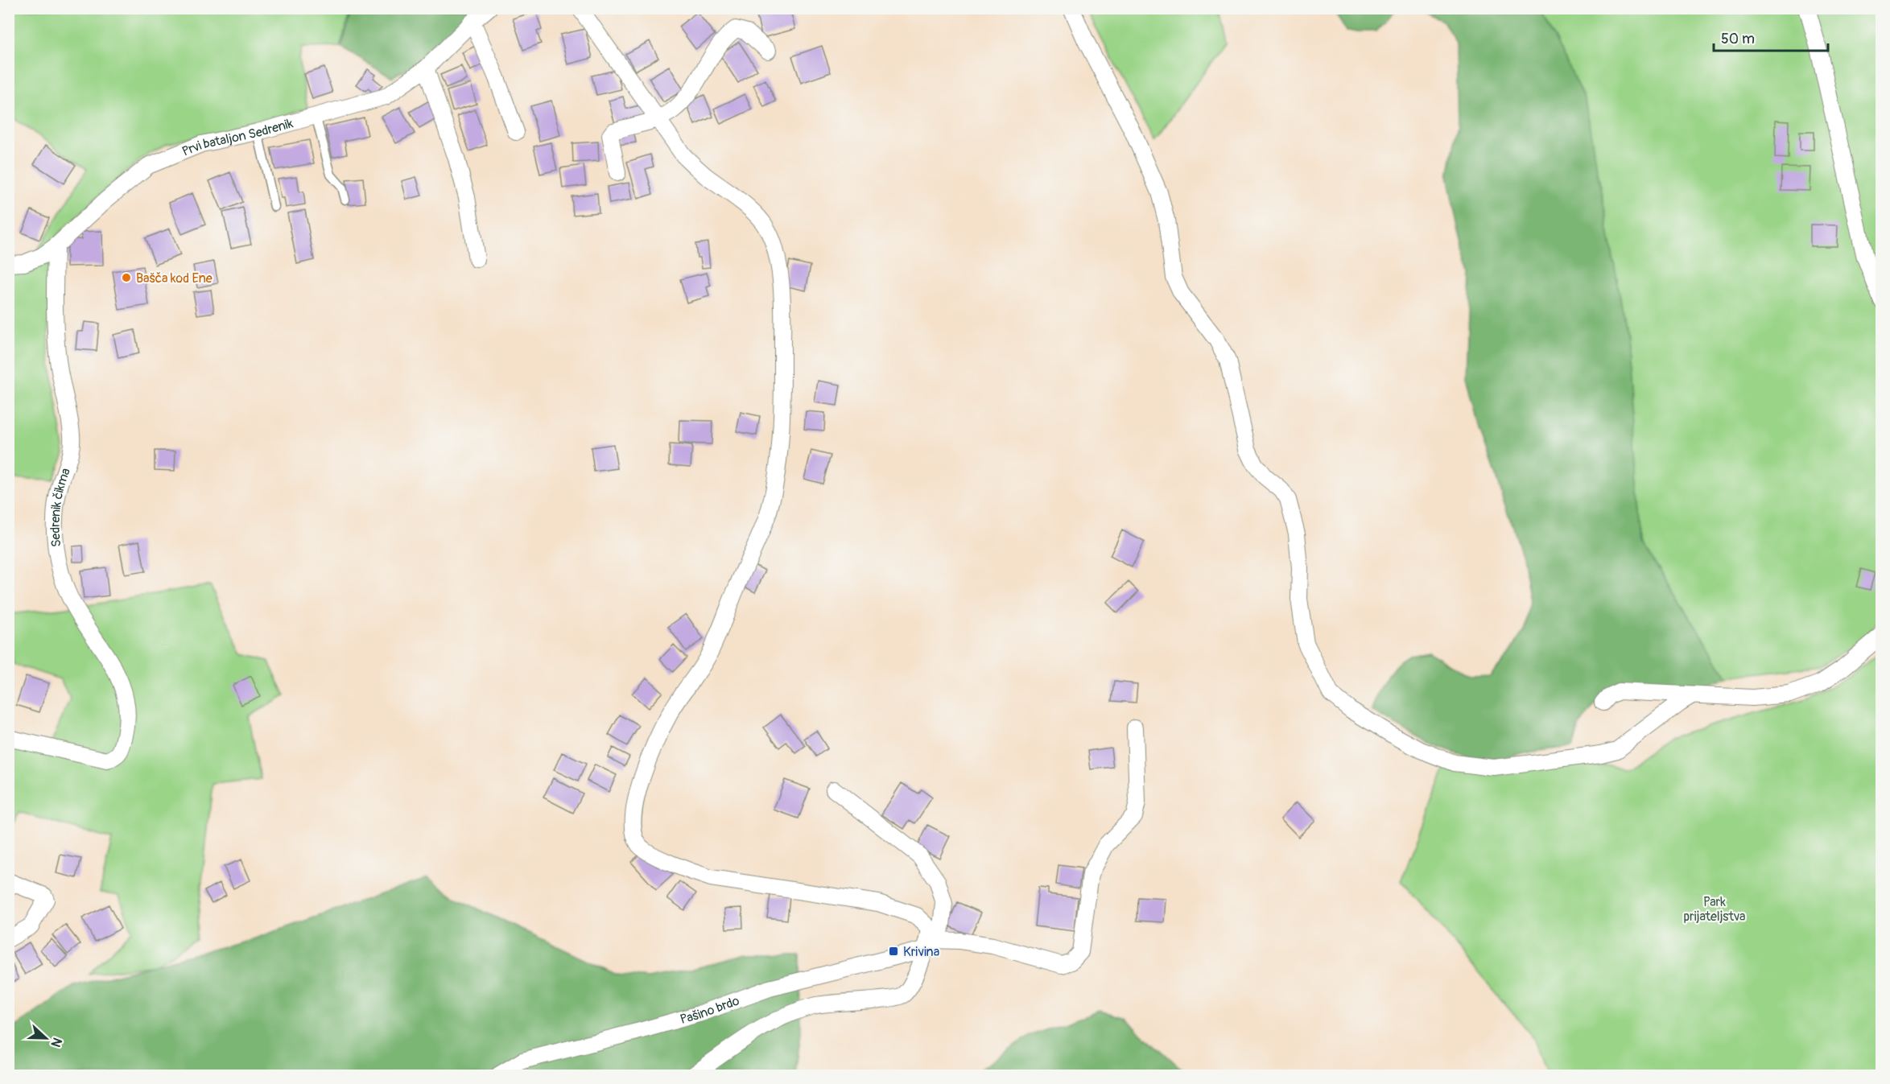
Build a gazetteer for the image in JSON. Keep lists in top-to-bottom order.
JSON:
{
  "streets": {
    "street": ["Prvi bataljon Sedrenik", "Sedrenik čikma", "Pašino brdo"]
  },
  "crossings": [
    ["Prvi bataljon Sedrenik", "Sedrenik čikma"]
  ],
  "parks": ["Park prijateljstva"],
  "places": {
    "other": ["Bašča kod Ene"],
    "transit": ["Krivina"]
  },
  "scale_bar": "50 m",
  "north": "right"
}
